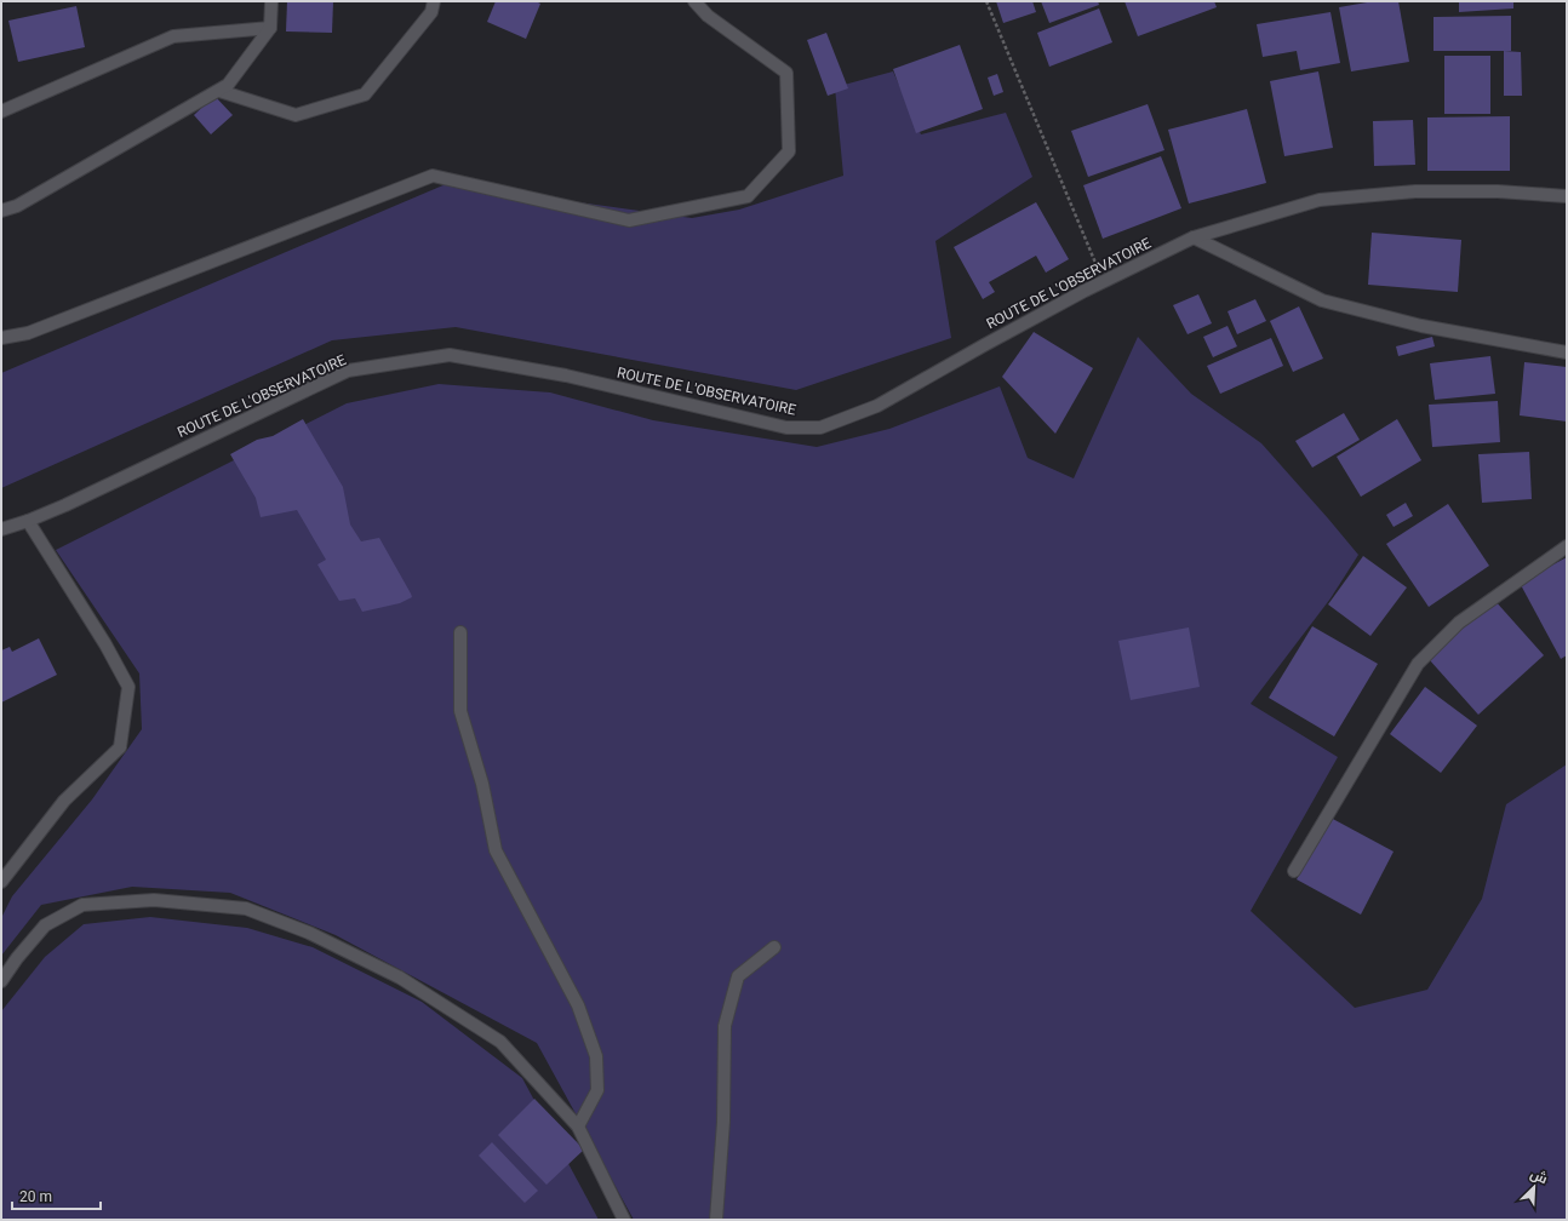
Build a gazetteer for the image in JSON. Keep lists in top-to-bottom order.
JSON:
{
  "streets": {
    "street": ["ROUTE DE L'OBSERVATOIRE"]
  },
  "scale_bar": "20 m",
  "north": "top right"
}
